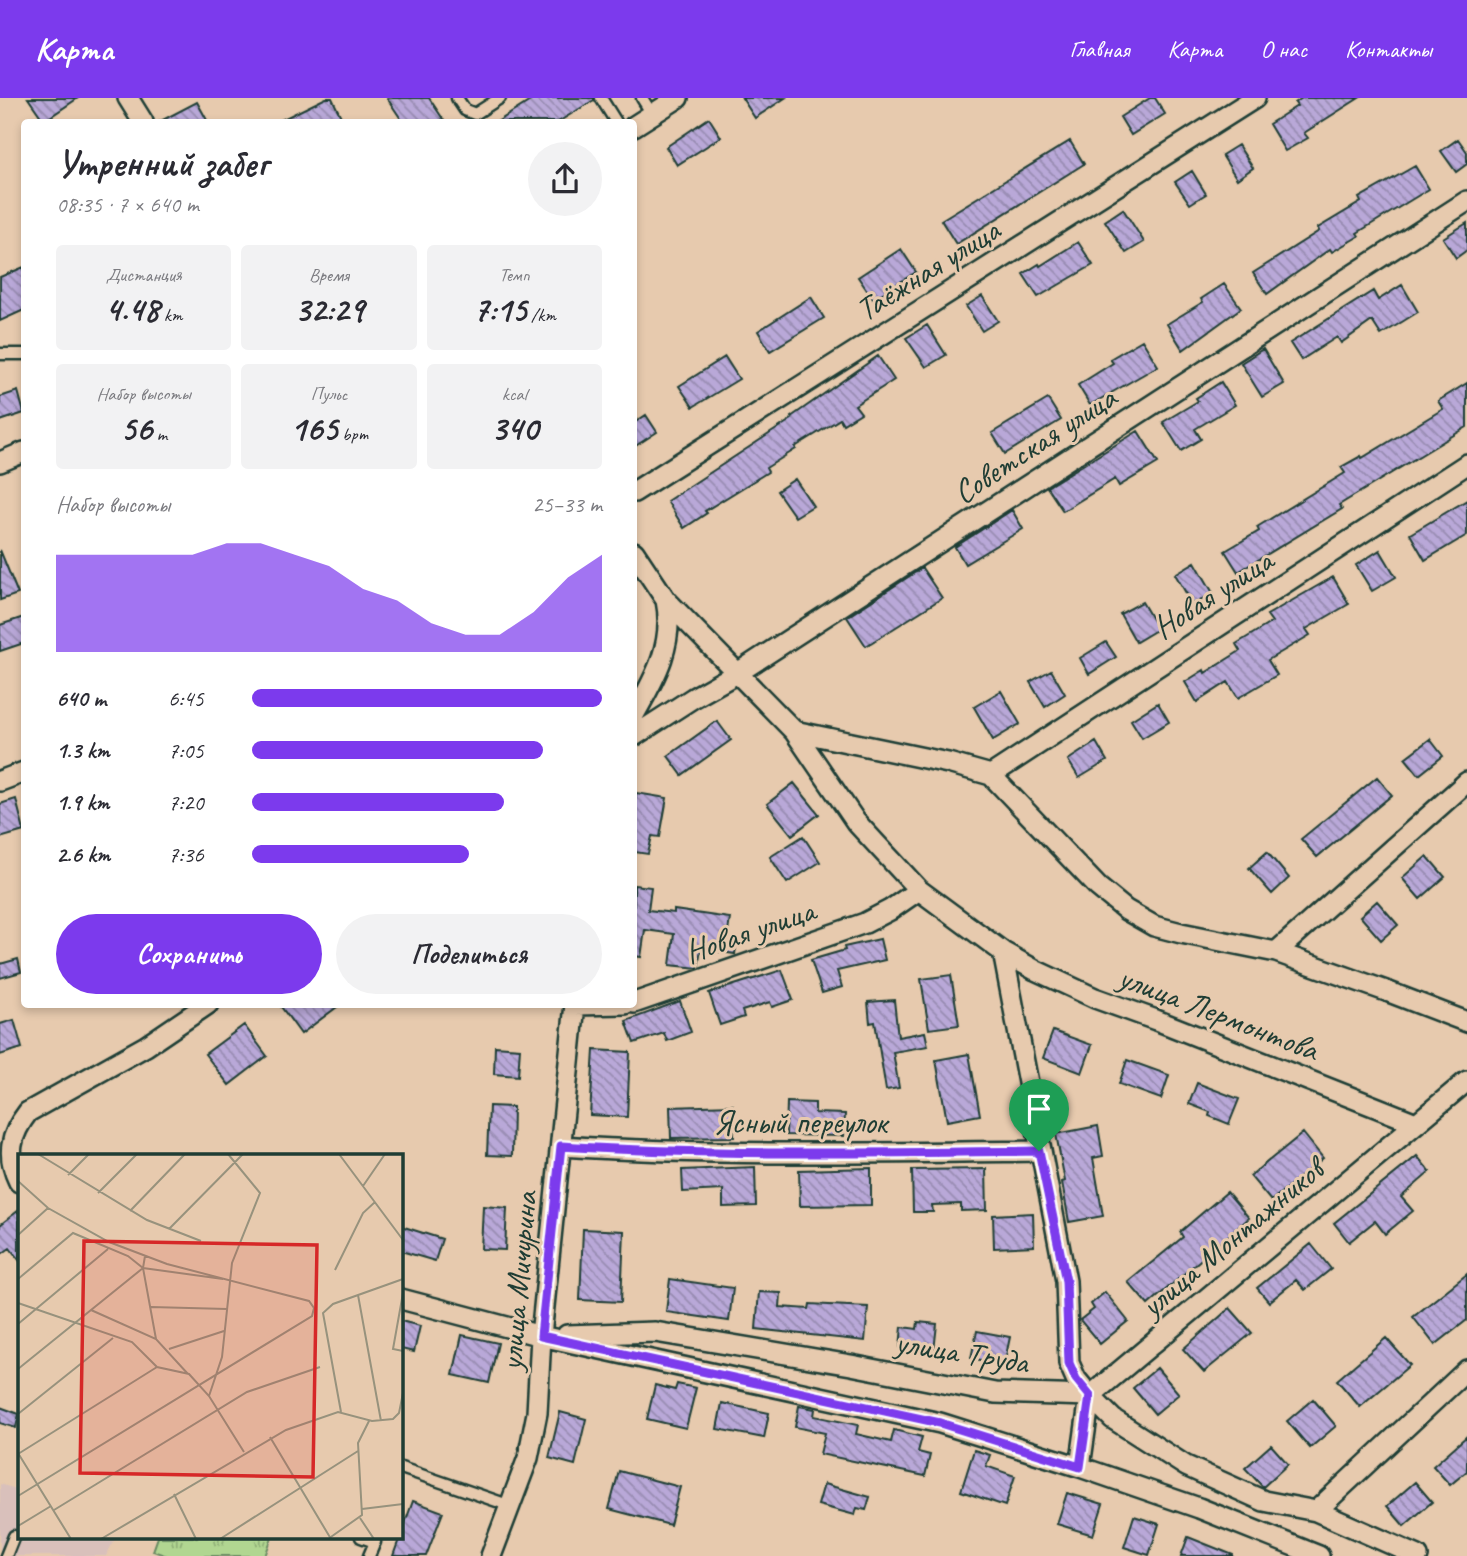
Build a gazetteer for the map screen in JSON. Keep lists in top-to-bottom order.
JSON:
{
  "streets": {
    "street": [
      "Таёжная улица",
      "Советская улица",
      "Новая улица",
      "улица Лермонтова",
      "Ясный переулок",
      "улица Монтажников",
      "улица Мичурина",
      "улица Труда"
    ]
  },
  "crossings": [
    ["Советская улица", "улица Лермонтова"],
    ["Новая улица", "улица Лермонтова"],
    ["улица Лермонтова", "улица Монтажников"],
    ["Ясный переулок", "улица Мичурина"],
    ["улица Монтажников", "улица Труда"],
    ["улица Мичурина", "улица Труда"]
  ],
  "page": {
    "header": "Карта",
    "nav": [
      "Главная",
      "Карта",
      "О нас",
      "Контакты"
    ],
    "heading": ["Утренний забег", "08:35 · 7 × 640 m"],
    "stats": [
      ["Дистанция", "4.48 km"],
      ["Время", "32:29"],
      ["Темп", "7:15 /km"],
      ["Набор высоты", "56 m"],
      ["Пульс", "165 bpm"],
      ["kcal", "340"]
    ],
    "chart": ["Набор высоты", "25–33 m"],
    "list": [
      {
        "name": "640 m",
        "note": "6:45"
      },
      {
        "name": "1.3 km",
        "note": "7:05"
      },
      {
        "name": "1.9 km",
        "note": "7:20"
      },
      {
        "name": "2.6 km",
        "note": "7:36"
      }
    ],
    "buttons": ["Сохранить", "Поделиться"]
  }
}
